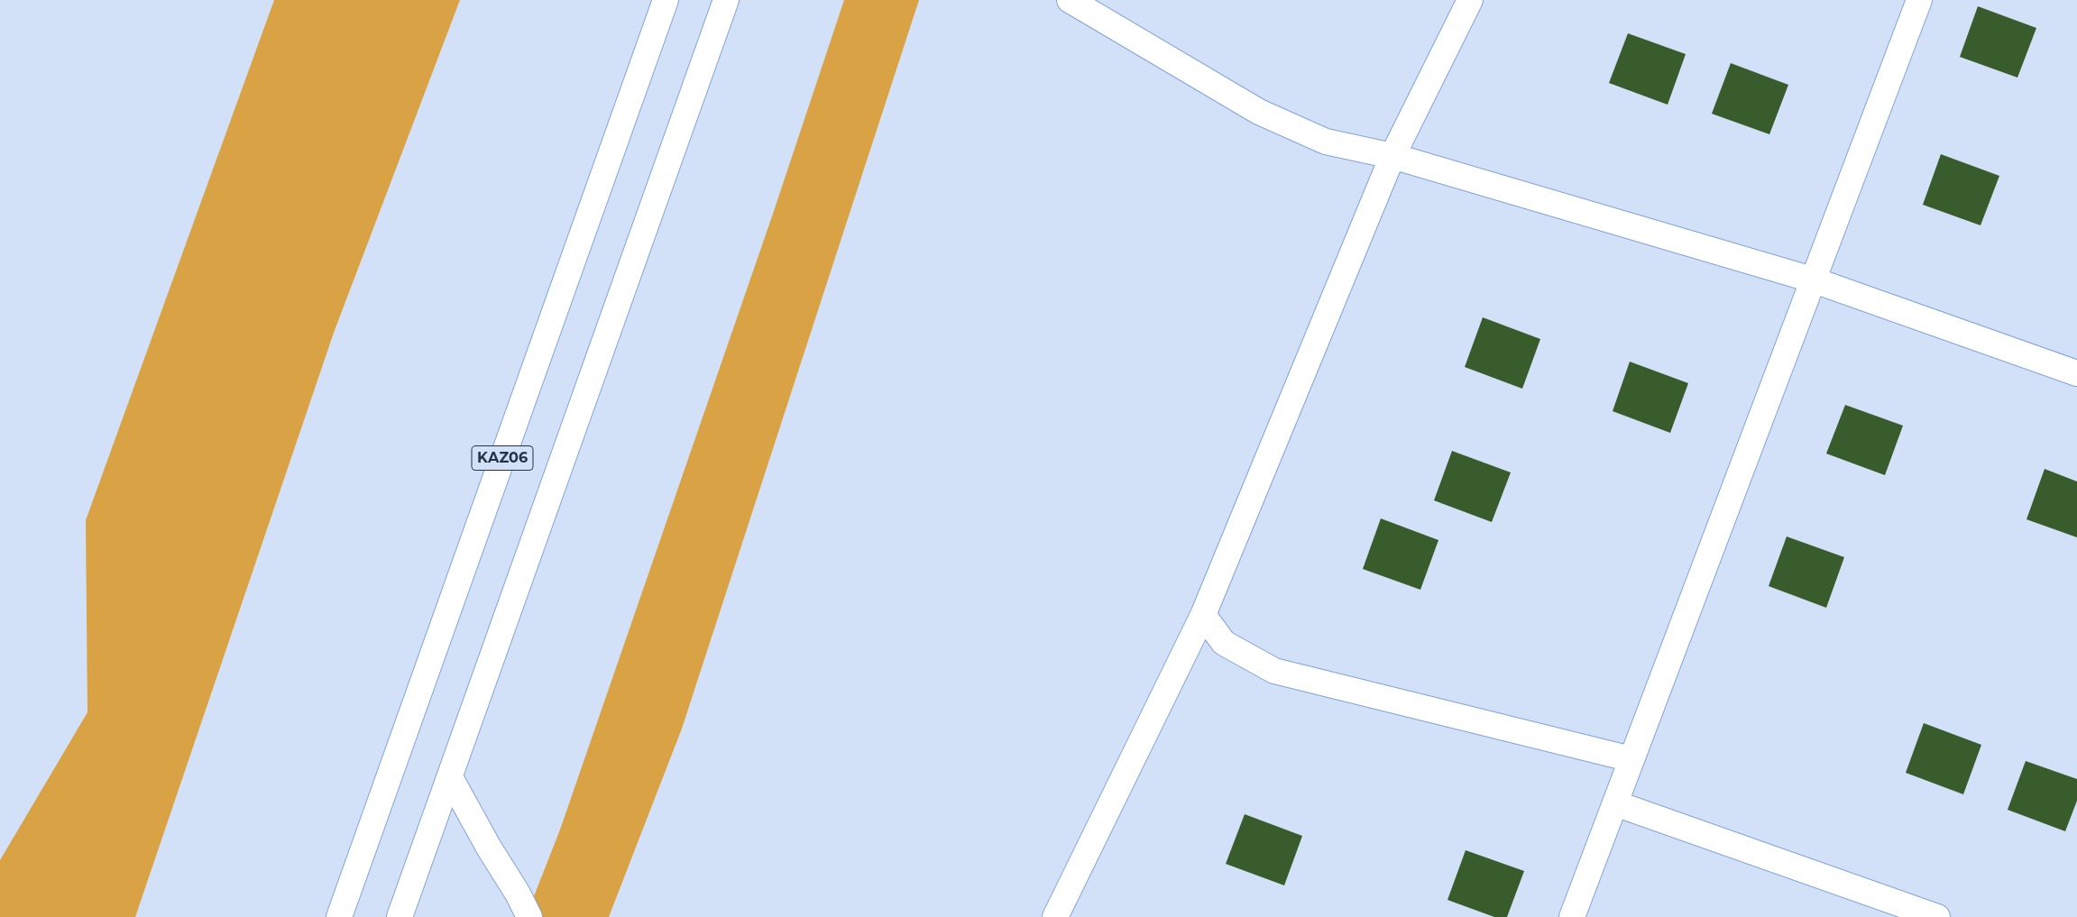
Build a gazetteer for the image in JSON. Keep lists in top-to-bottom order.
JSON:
{
  "streets": {
    "main road": ["KАZ06"]
  }
}
